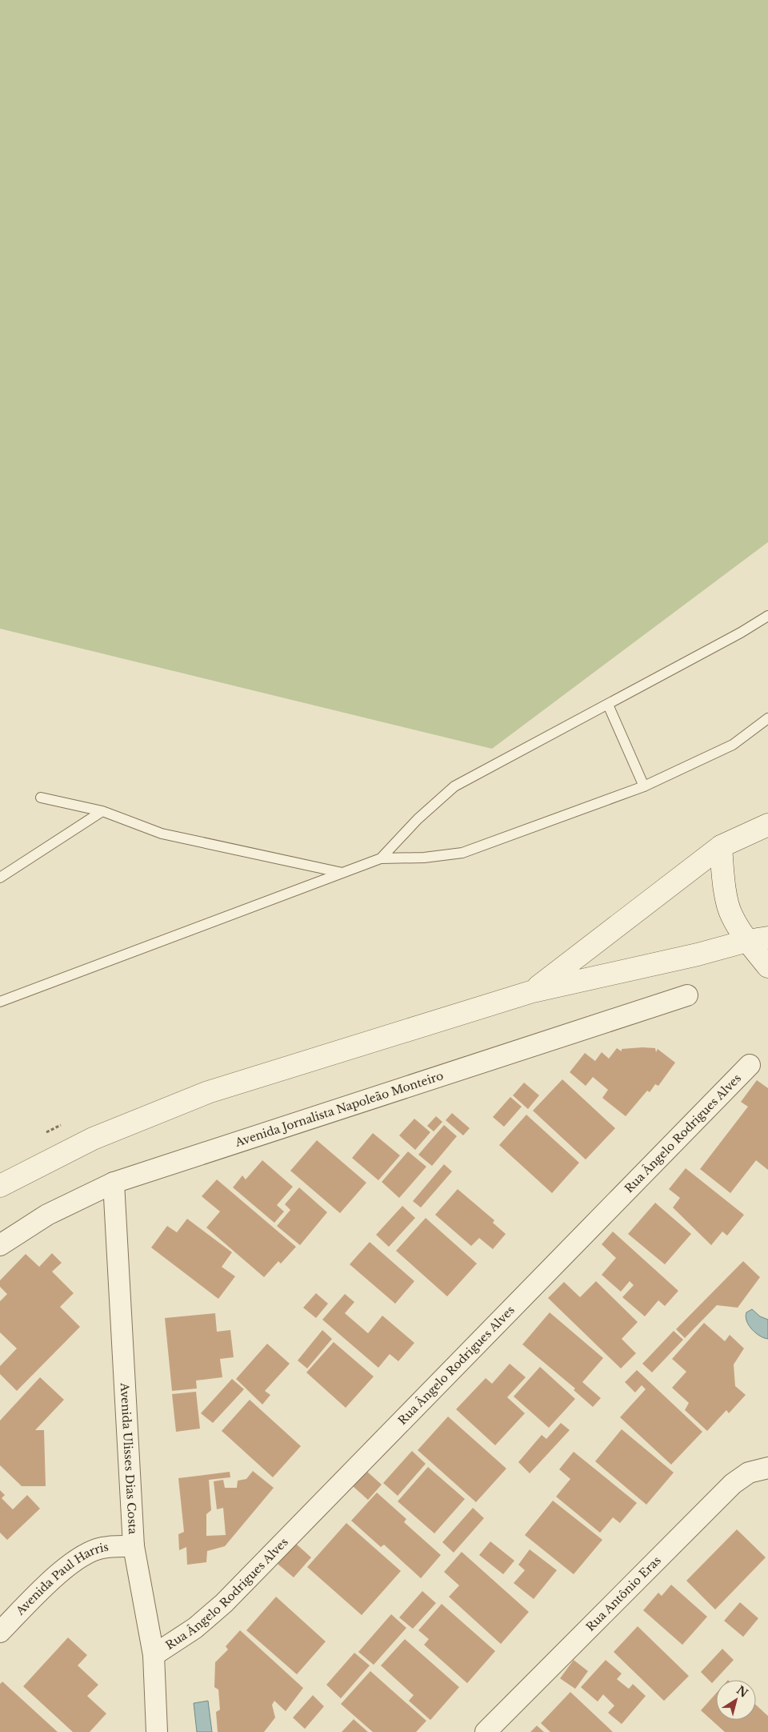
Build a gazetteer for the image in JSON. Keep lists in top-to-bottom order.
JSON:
{
  "streets": {
    "street": [
      "Avenida Jornalista Napoleão Monteiro",
      "Rua Ângelo Rodrigues Alves",
      "Avenida Ulisses Dias Costa",
      "Avenida Paul Harris",
      "Rua Antônio Eras"
    ]
  },
  "crossings": [
    ["Avenida Jornalista Napoleão Monteiro", "Avenida Ulisses Dias Costa"],
    ["Rua Ângelo Rodrigues Alves", "Avenida Ulisses Dias Costa"],
    ["Avenida Ulisses Dias Costa", "Avenida Paul Harris"]
  ],
  "north": "top right"
}
